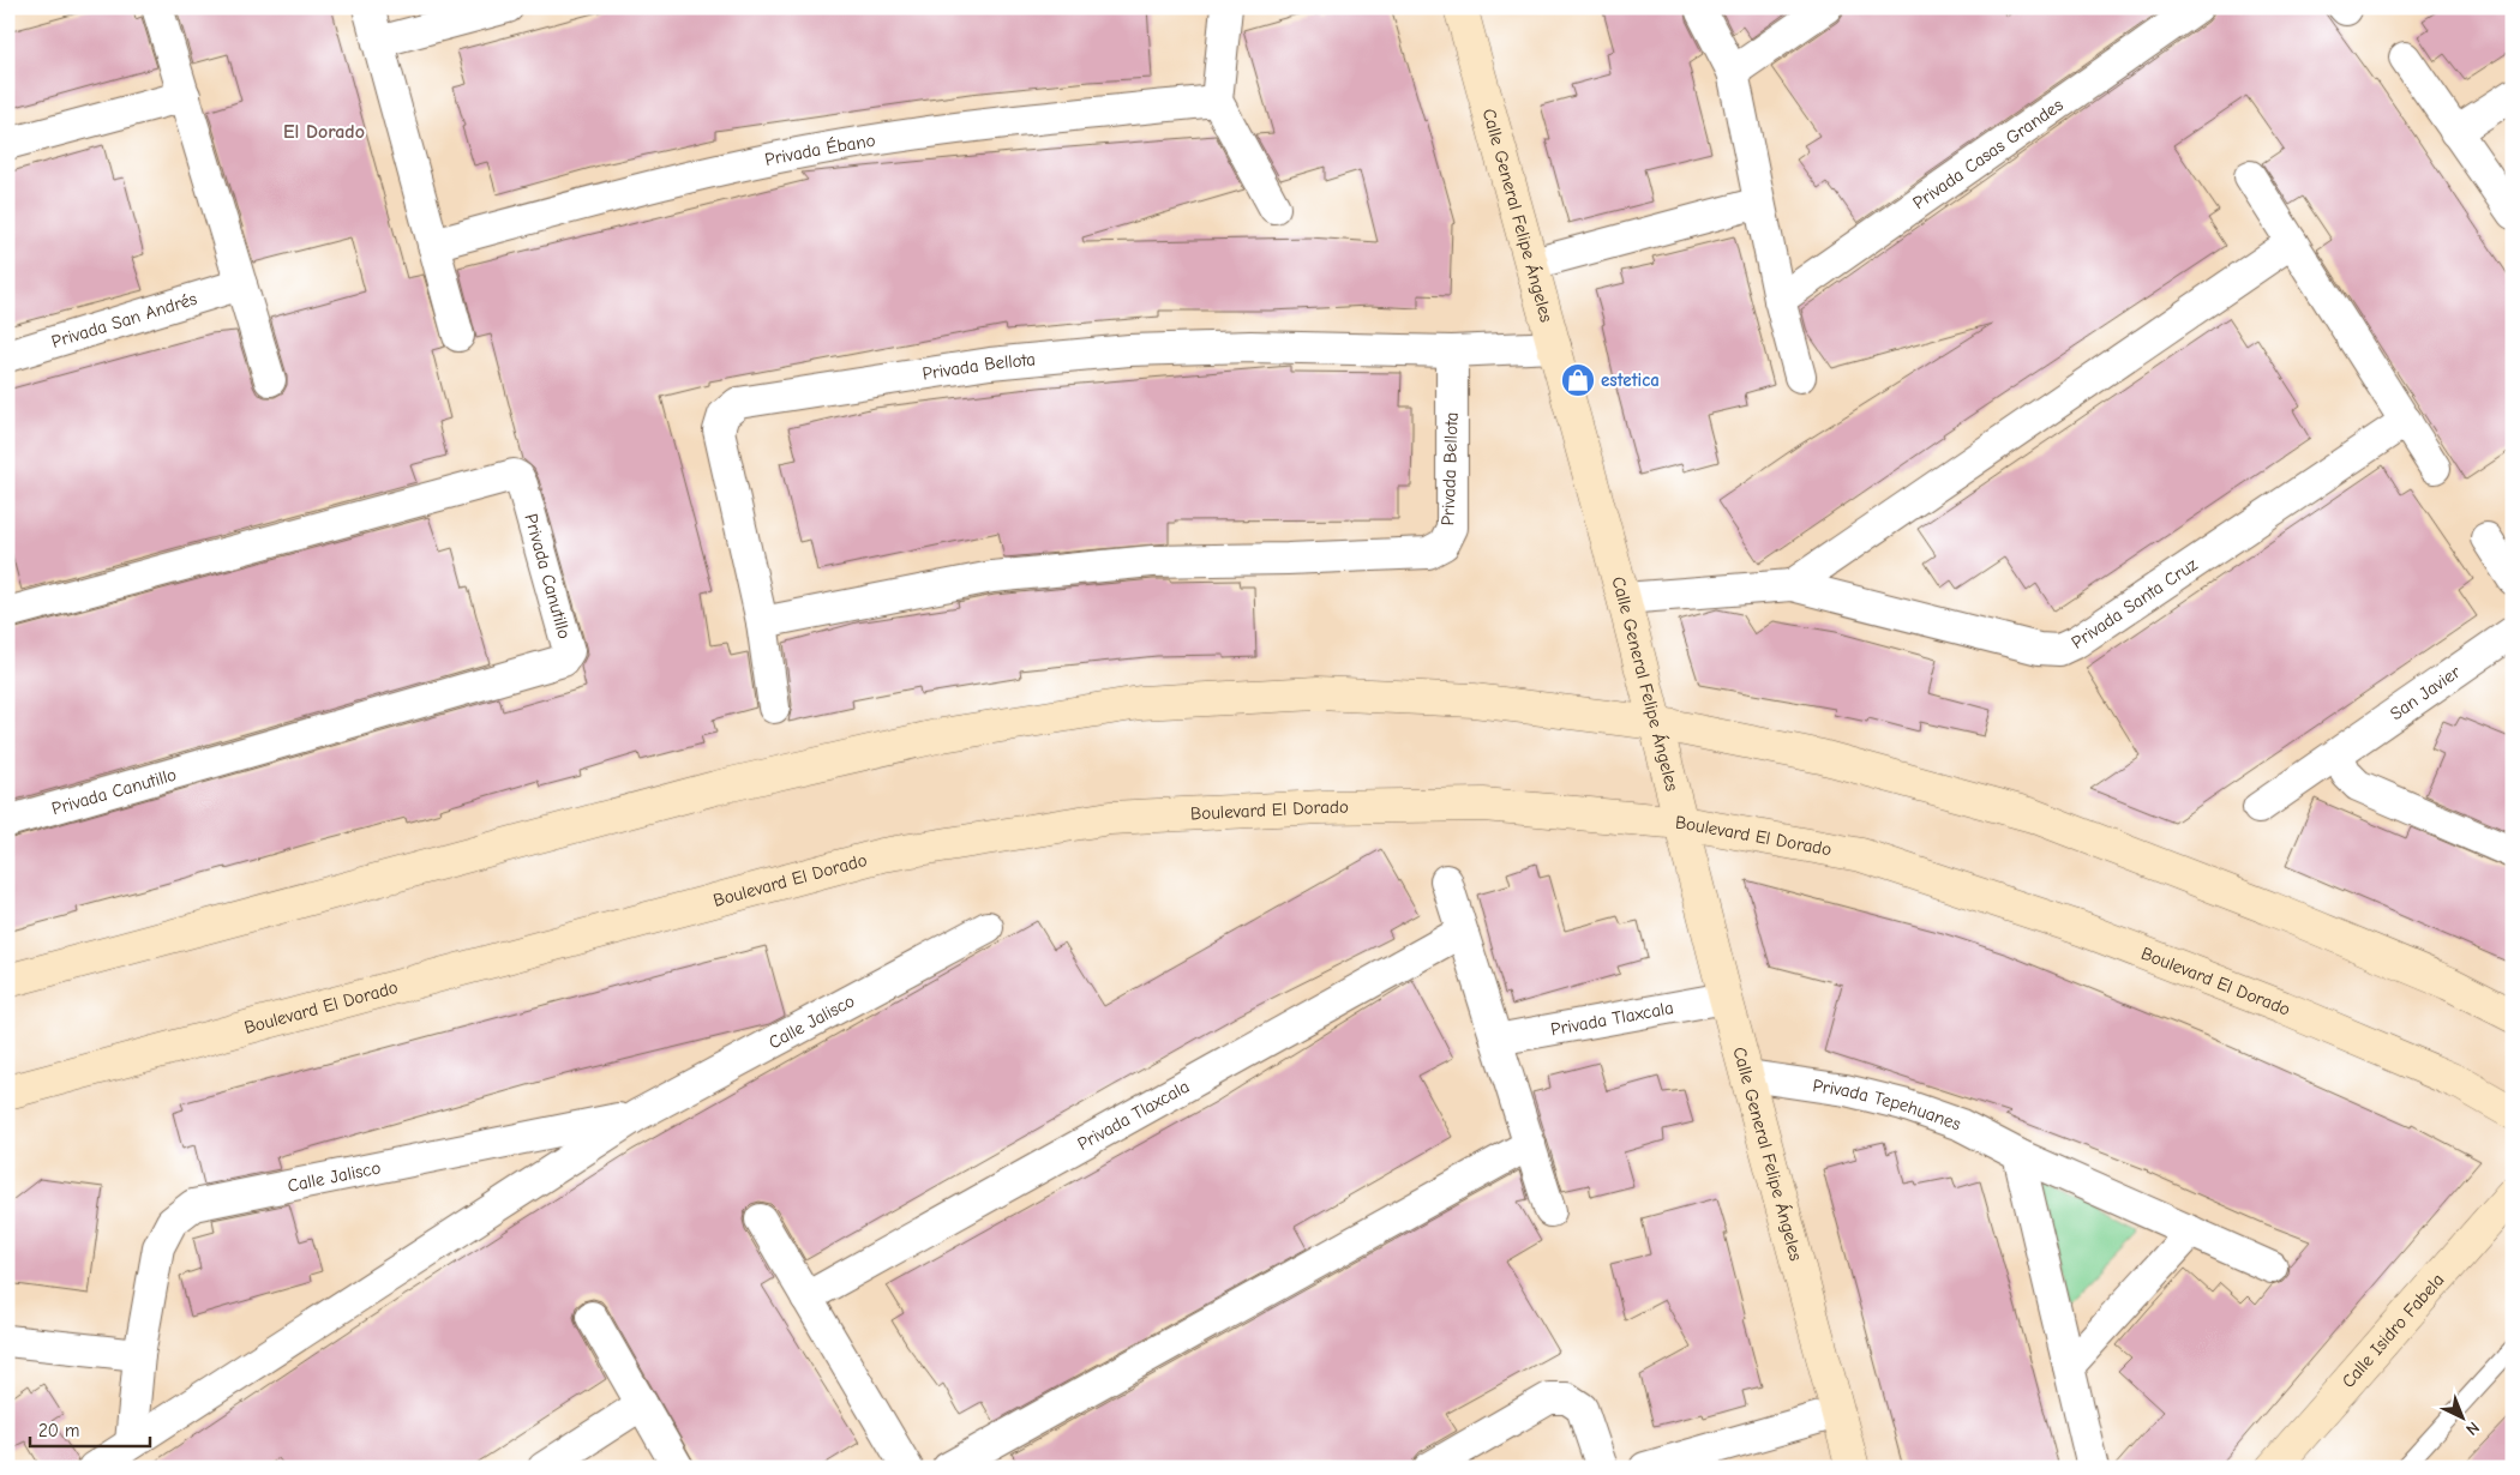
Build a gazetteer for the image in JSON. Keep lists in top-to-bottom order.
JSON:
{
  "streets": {
    "main road": ["Calle General Felipe Ángeles", "Boulevard El Dorado", "Calle Isidro Fabela"],
    "street": [
      "Privada Ébano",
      "Privada Casas Grandes",
      "Privada San Andrés",
      "Privada Bellota",
      "Privada Canutillo",
      "Privada Santa Cruz",
      "San Javier",
      "Privada Tlaxcala",
      "Calle Jalisco",
      "Privada Tepehuanes"
    ]
  },
  "crossings": [
    ["Calle General Felipe Ángeles", "Privada Bellota"],
    ["Calle General Felipe Ángeles", "Privada Santa Cruz"],
    ["Calle General Felipe Ángeles", "Boulevard El Dorado"],
    ["Calle General Felipe Ángeles", "Privada Tlaxcala"],
    ["Calle General Felipe Ángeles", "Privada Tepehuanes"]
  ],
  "districts": ["El Dorado"],
  "places": {
    "shop": ["estetica"]
  },
  "scale_bar": "20 m",
  "north": "bottom right"
}
